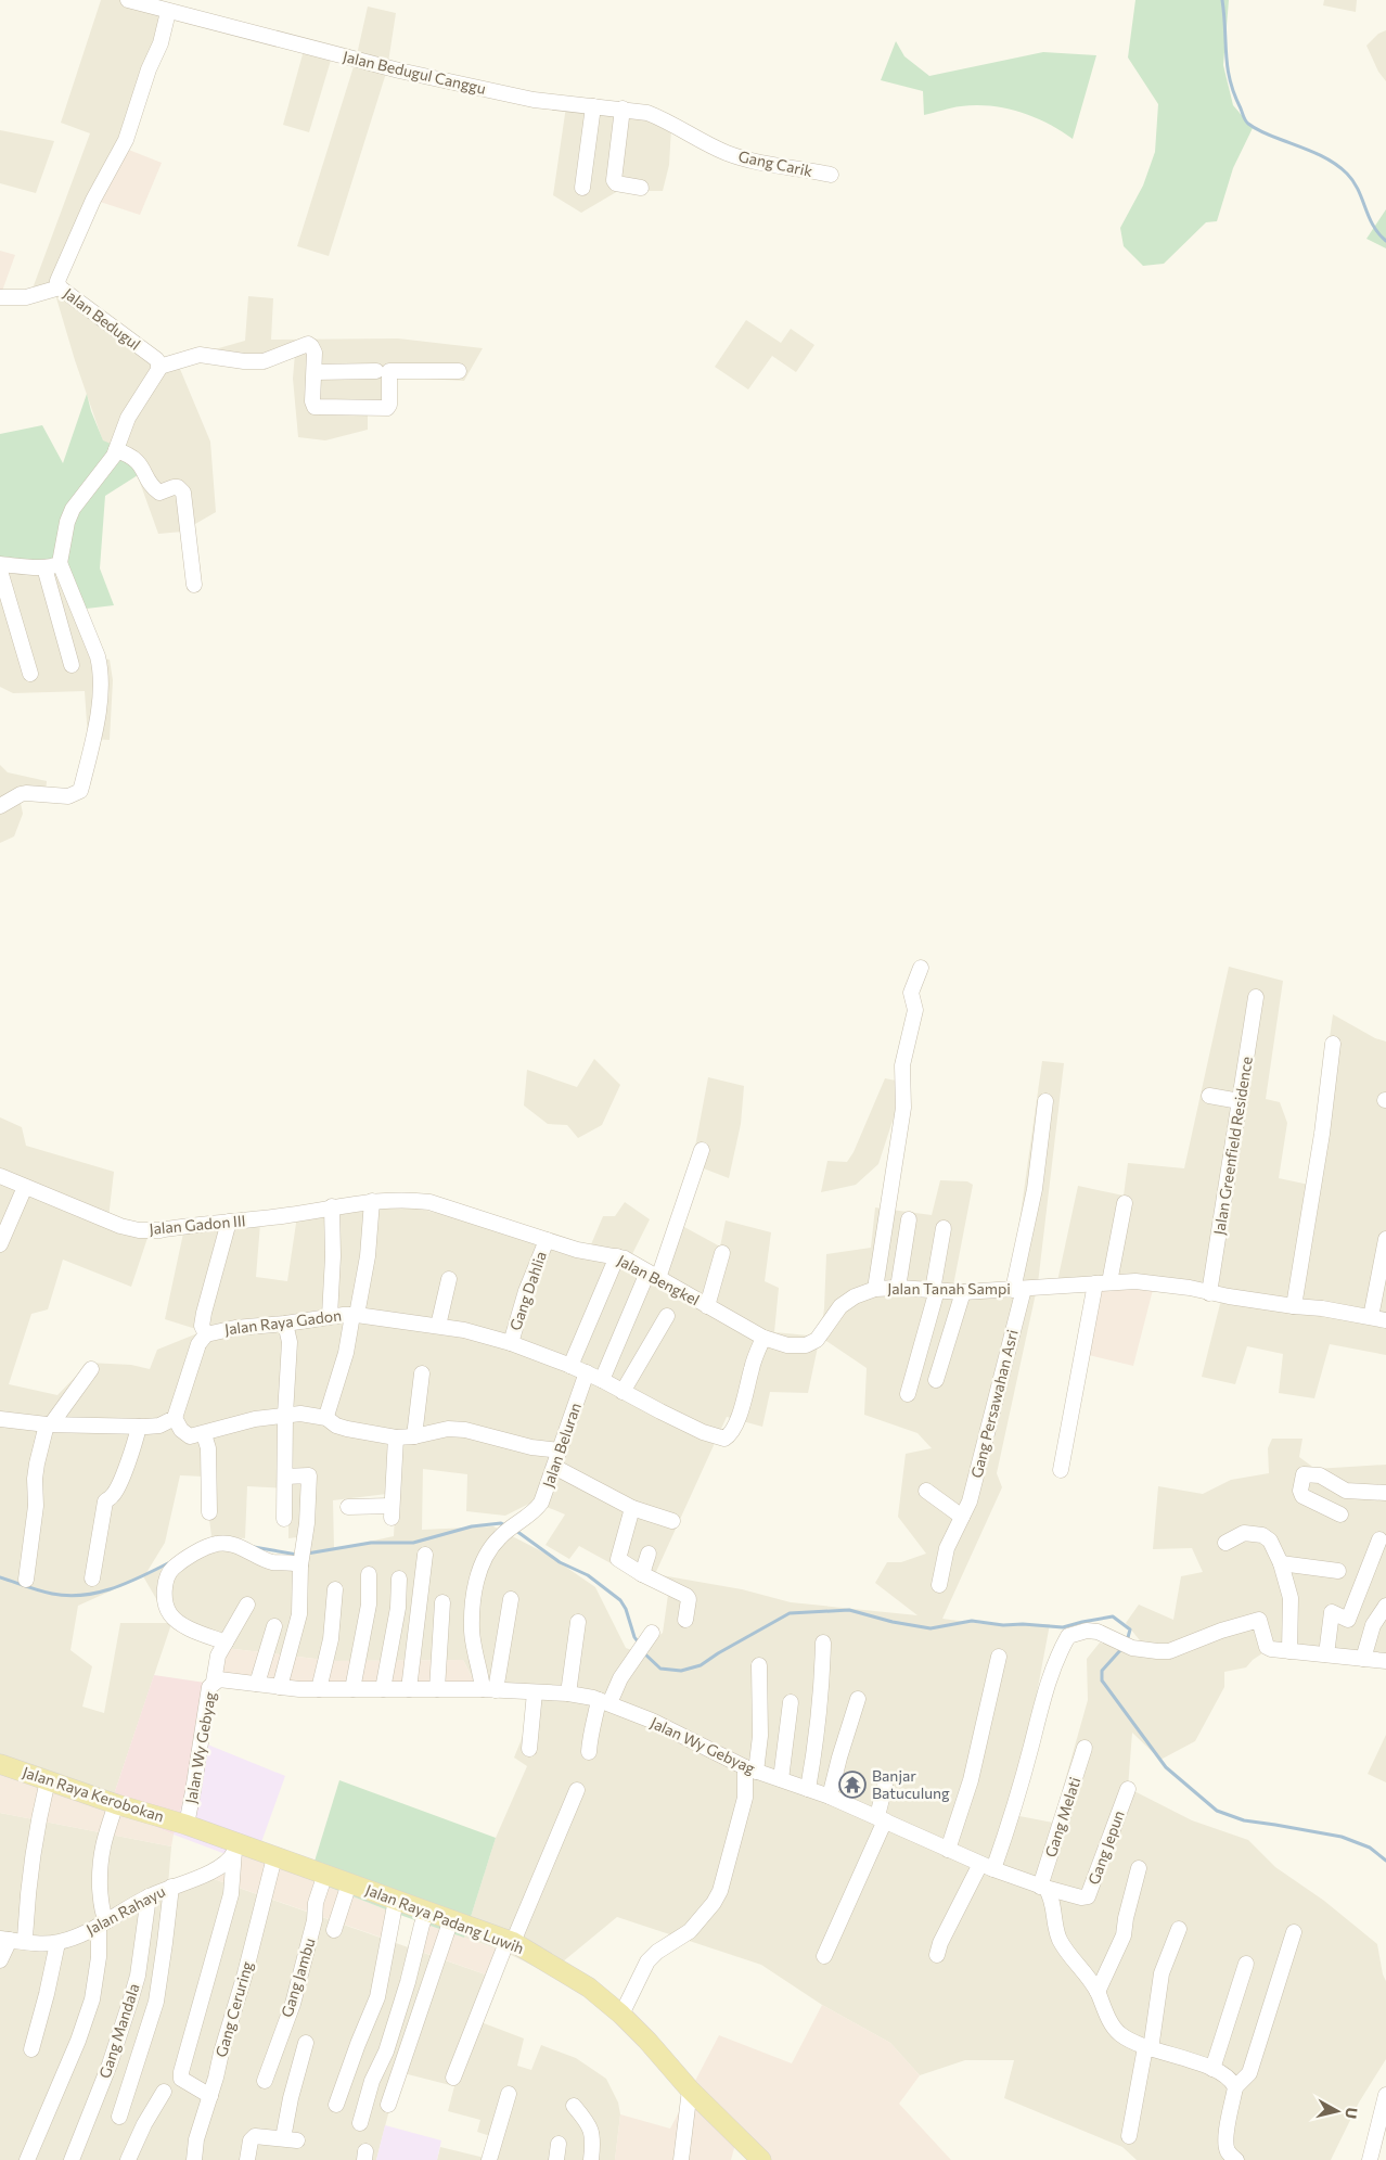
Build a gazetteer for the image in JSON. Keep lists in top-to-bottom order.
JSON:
{
  "streets": {
    "main road": ["Jalan Raya Kerobokan", "Jalan Raya Padang Luwih"],
    "street": [
      "Jalan Bedugul Canggu",
      "Gang Carik",
      "Jalan Bedugul",
      "Jalan Greenfield Residence",
      "Jalan Gadon III",
      "Jalan Bengkel",
      "Jalan Tanah Sampi",
      "Gang Dahlia",
      "Jalan Raya Gadon",
      "Gang Persawahan Asri",
      "Jalan Beluran",
      "Jalan Wy Gebyag",
      "Gang Melati",
      "Gang Jepun",
      "Jalan Rahayu",
      "Gang Jambu",
      "Gang Ceruring",
      "Gang Mandala"
    ]
  },
  "crossings": [
    ["Jalan Bedugul Canggu", "Gang Carik"],
    ["Jalan Bedugul Canggu", "Jalan Bedugul"],
    ["Jalan Greenfield Residence", "Jalan Tanah Sampi"],
    ["Jalan Gadon III", "Jalan Bengkel"],
    ["Jalan Bengkel", "Jalan Tanah Sampi"],
    ["Jalan Bengkel", "Gang Dahlia"],
    ["Jalan Tanah Sampi", "Gang Persawahan Asri"],
    ["Gang Dahlia", "Jalan Raya Gadon"],
    ["Jalan Raya Gadon", "Jalan Beluran"],
    ["Jalan Beluran", "Jalan Wy Gebyag"],
    ["Jalan Wy Gebyag", "Jalan Raya Kerobokan"],
    ["Jalan Wy Gebyag", "Gang Melati"],
    ["Jalan Wy Gebyag", "Gang Jepun"],
    ["Jalan Wy Gebyag", "Jalan Raya Padang Luwih"],
    ["Jalan Raya Kerobokan", "Jalan Raya Padang Luwih"],
    ["Gang Melati", "Gang Jepun"],
    ["Jalan Rahayu", "Jalan Raya Padang Luwih"],
    ["Jalan Rahayu", "Gang Mandala"],
    ["Jalan Raya Padang Luwih", "Gang Jambu"],
    ["Jalan Raya Padang Luwih", "Gang Ceruring"]
  ],
  "places": {
    "temple": ["Banjar Batuculung"]
  },
  "north": "right"
}
